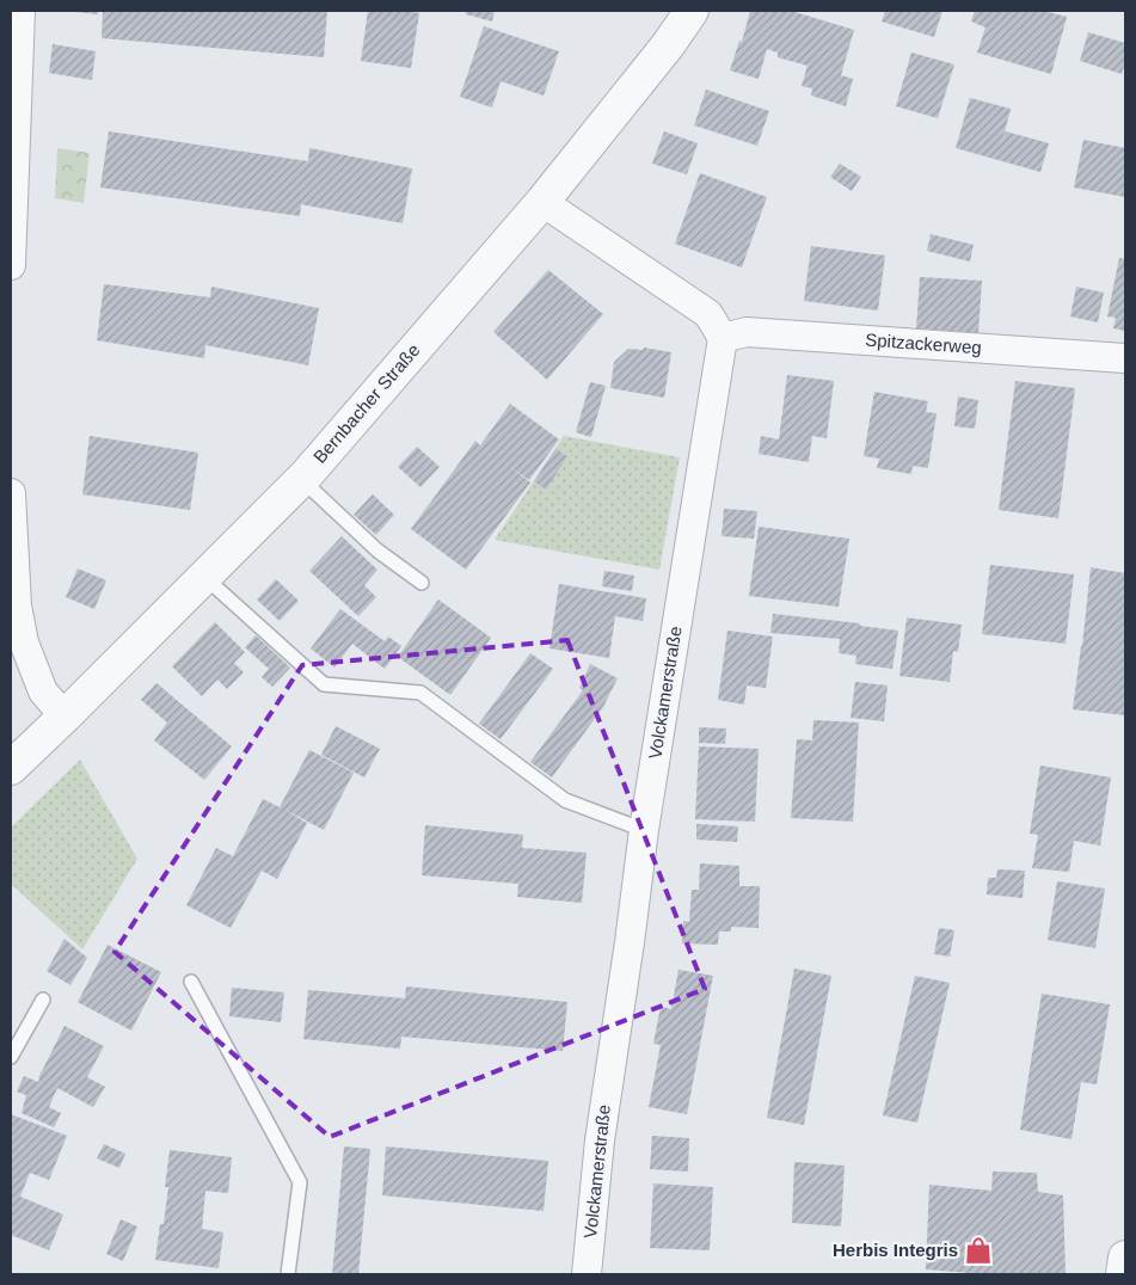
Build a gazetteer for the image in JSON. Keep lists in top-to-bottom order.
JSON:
{
  "streets": {
    "street": ["Spitzackerweg", "Bernbacher Straße", "Volckamerstraße"]
  },
  "crossings": [
    ["Spitzackerweg", "Volckamerstraße"]
  ],
  "places": {
    "shop": ["Herbis Integris"]
  }
}
